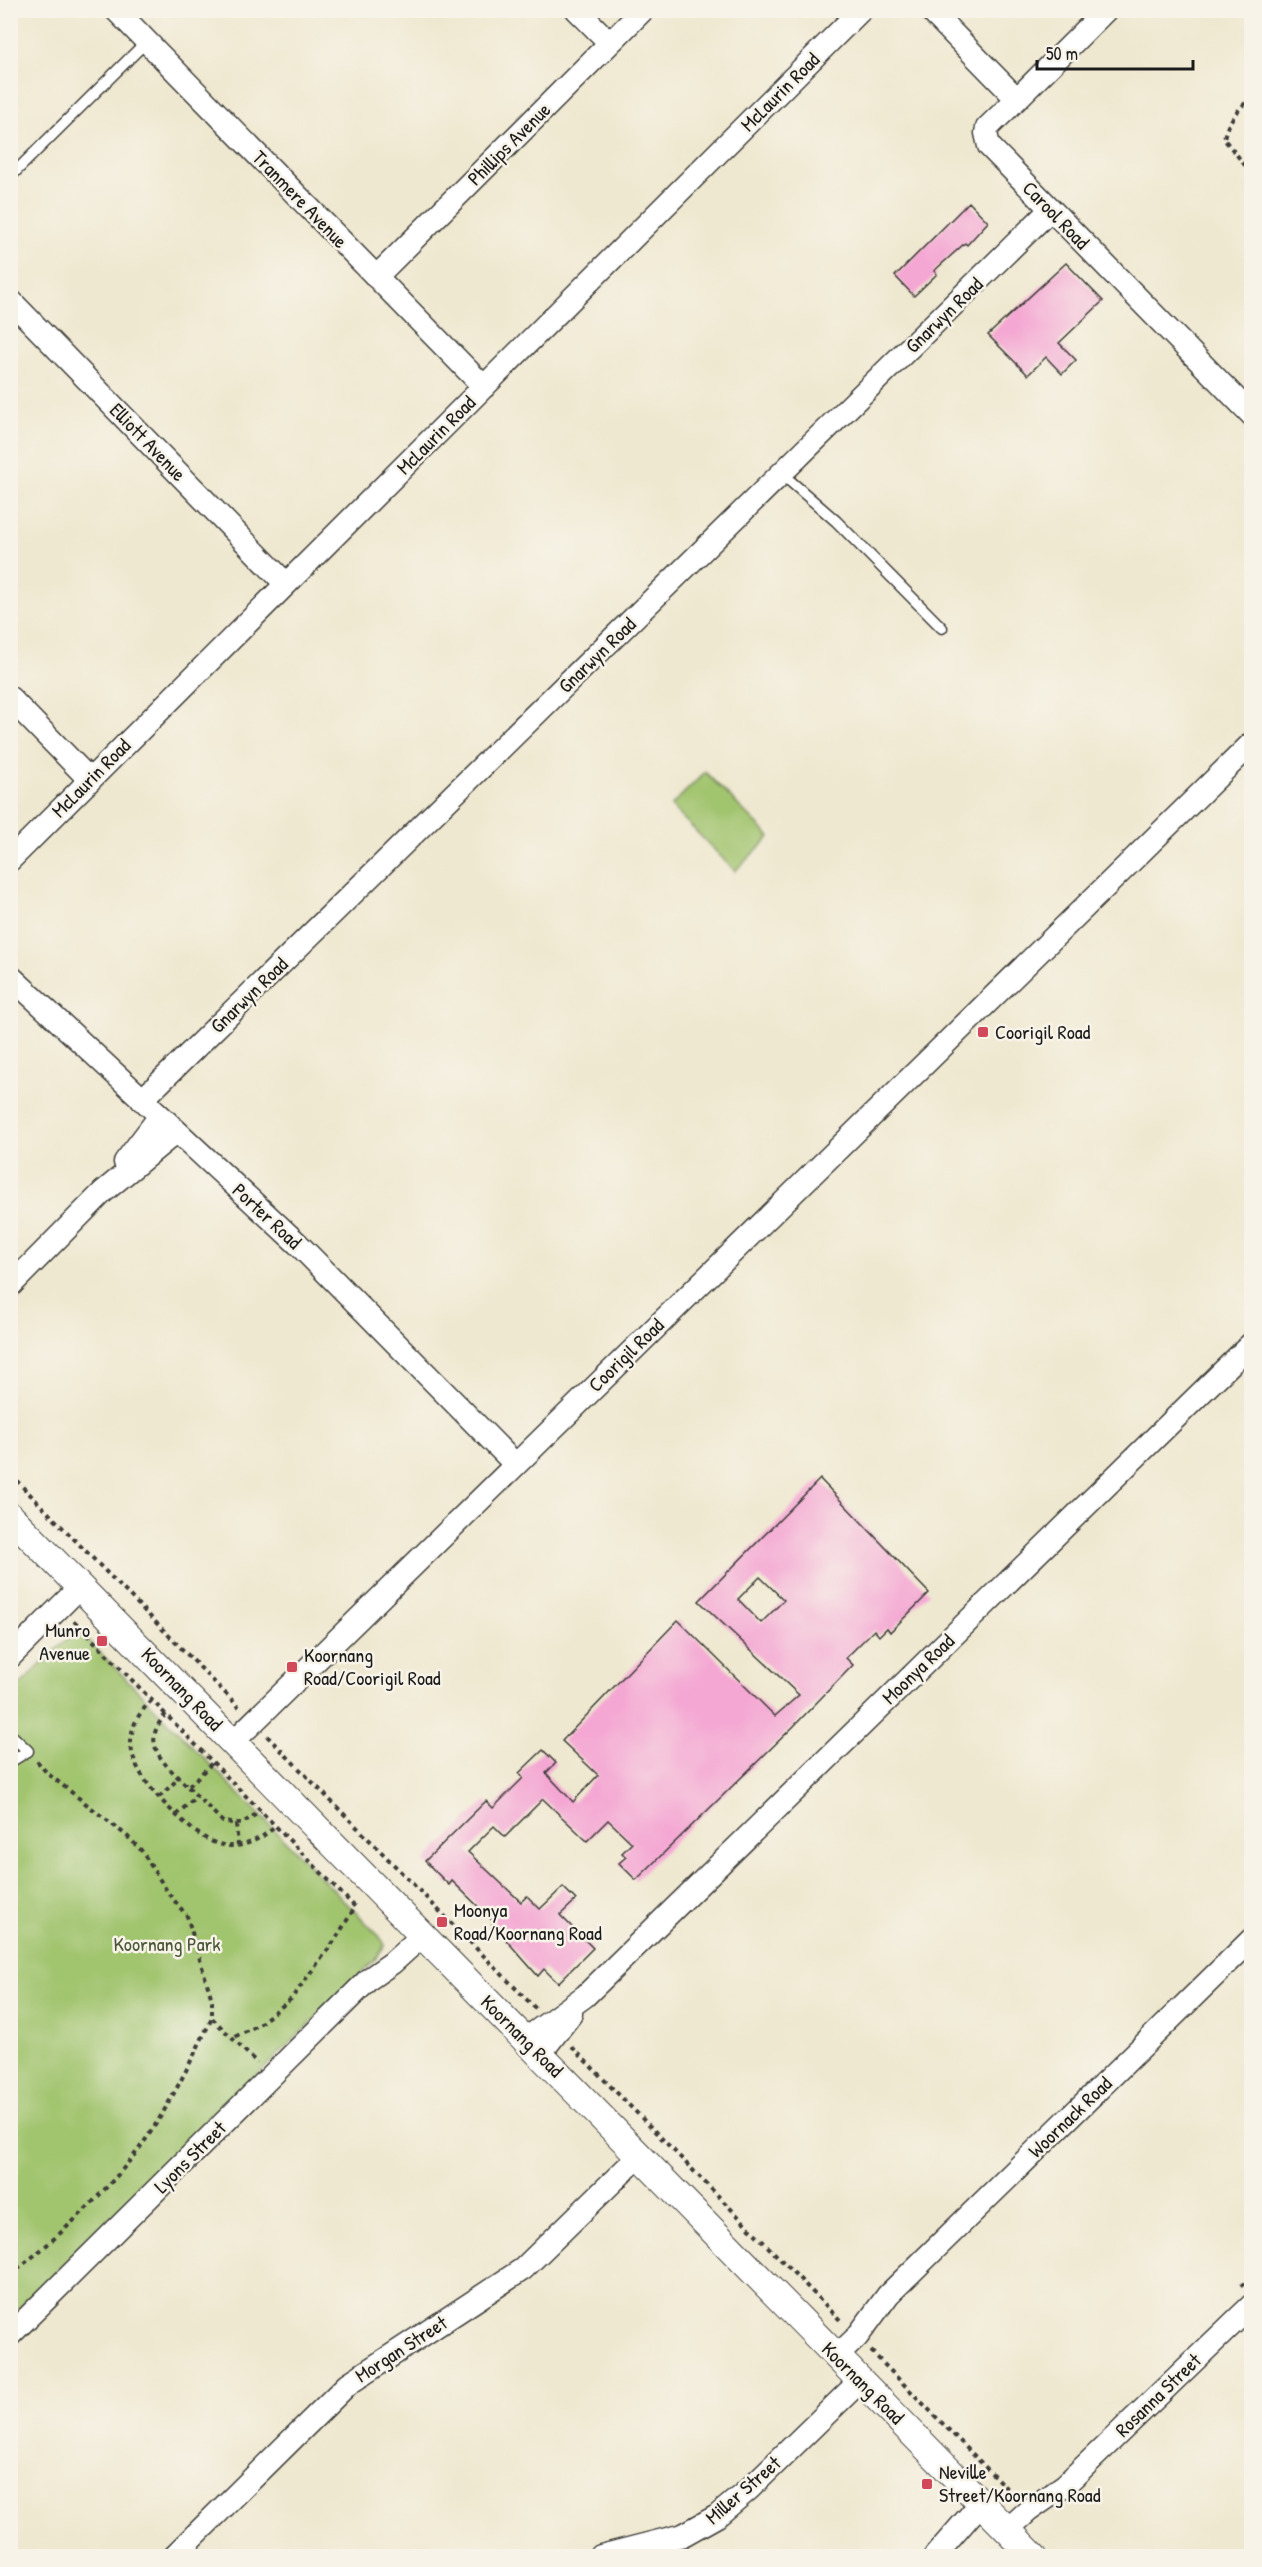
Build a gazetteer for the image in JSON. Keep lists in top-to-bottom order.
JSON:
{
  "streets": {
    "street": [
      "McLaurin Road",
      "Phillips Avenue",
      "Tranmere Avenue",
      "Carool Road",
      "Gnarwyn Road",
      "Elliott Avenue",
      "Porter Road",
      "Coorigil Road",
      "Moonya Road",
      "Koornang Road",
      "Woornack Road",
      "Lyons Street",
      "Morgan Street",
      "Rosanna Street",
      "Miller Street"
    ]
  },
  "crossings": [
    ["McLaurin Road", "Tranmere Avenue"],
    ["McLaurin Road", "Elliott Avenue"],
    ["Phillips Avenue", "Tranmere Avenue"],
    ["Carool Road", "Gnarwyn Road"],
    ["Gnarwyn Road", "Porter Road"],
    ["Porter Road", "Coorigil Road"],
    ["Coorigil Road", "Koornang Road"],
    ["Moonya Road", "Koornang Road"],
    ["Koornang Road", "Woornack Road"],
    ["Koornang Road", "Lyons Street"],
    ["Koornang Road", "Morgan Street"],
    ["Koornang Road", "Rosanna Street"],
    ["Koornang Road", "Miller Street"]
  ],
  "parks": ["Koornang Park"],
  "places": {
    "transit": [
      "Coorigil Road",
      "Munro Avenue",
      "Koornang Road/Coorigil Road",
      "Moonya Road/Koornang Road",
      "Neville Street/Koornang Road"
    ]
  },
  "scale_bar": "50 m"
}
